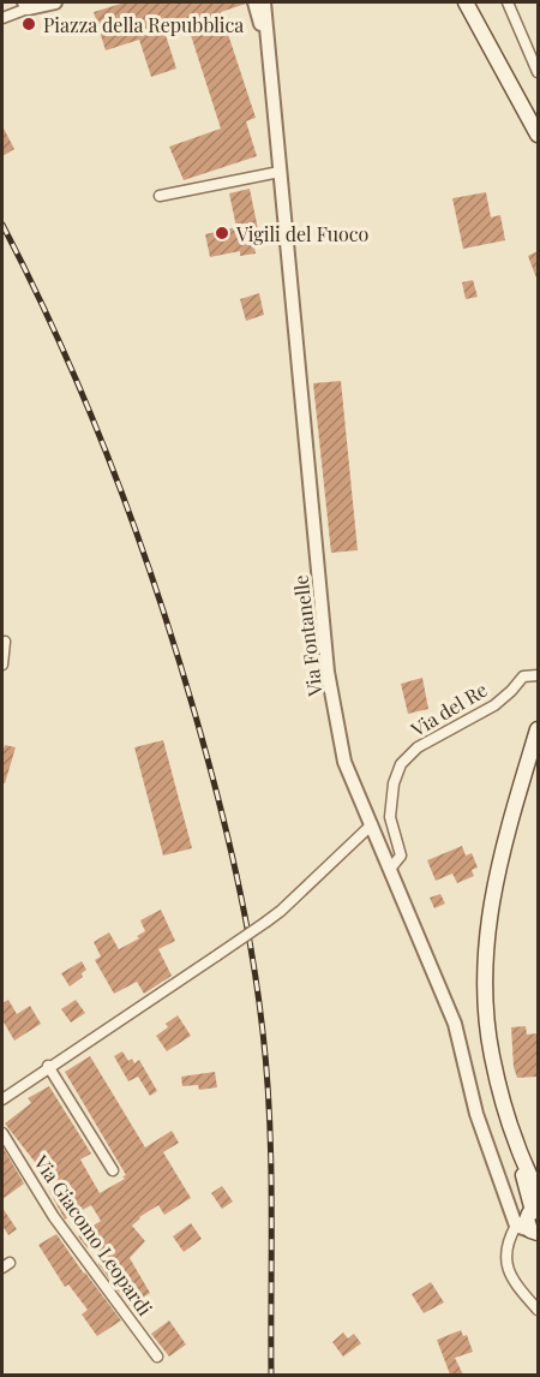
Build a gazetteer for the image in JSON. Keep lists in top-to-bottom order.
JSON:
{
  "streets": {
    "street": ["Via Fontanelle", "Via del Re", "Via Giacomo Leopardi"]
  },
  "crossings": [
    ["Via Fontanelle", "Via del Re"]
  ],
  "places": ["Piazza della Repubblica", "Vigili del Fuoco"]
}
